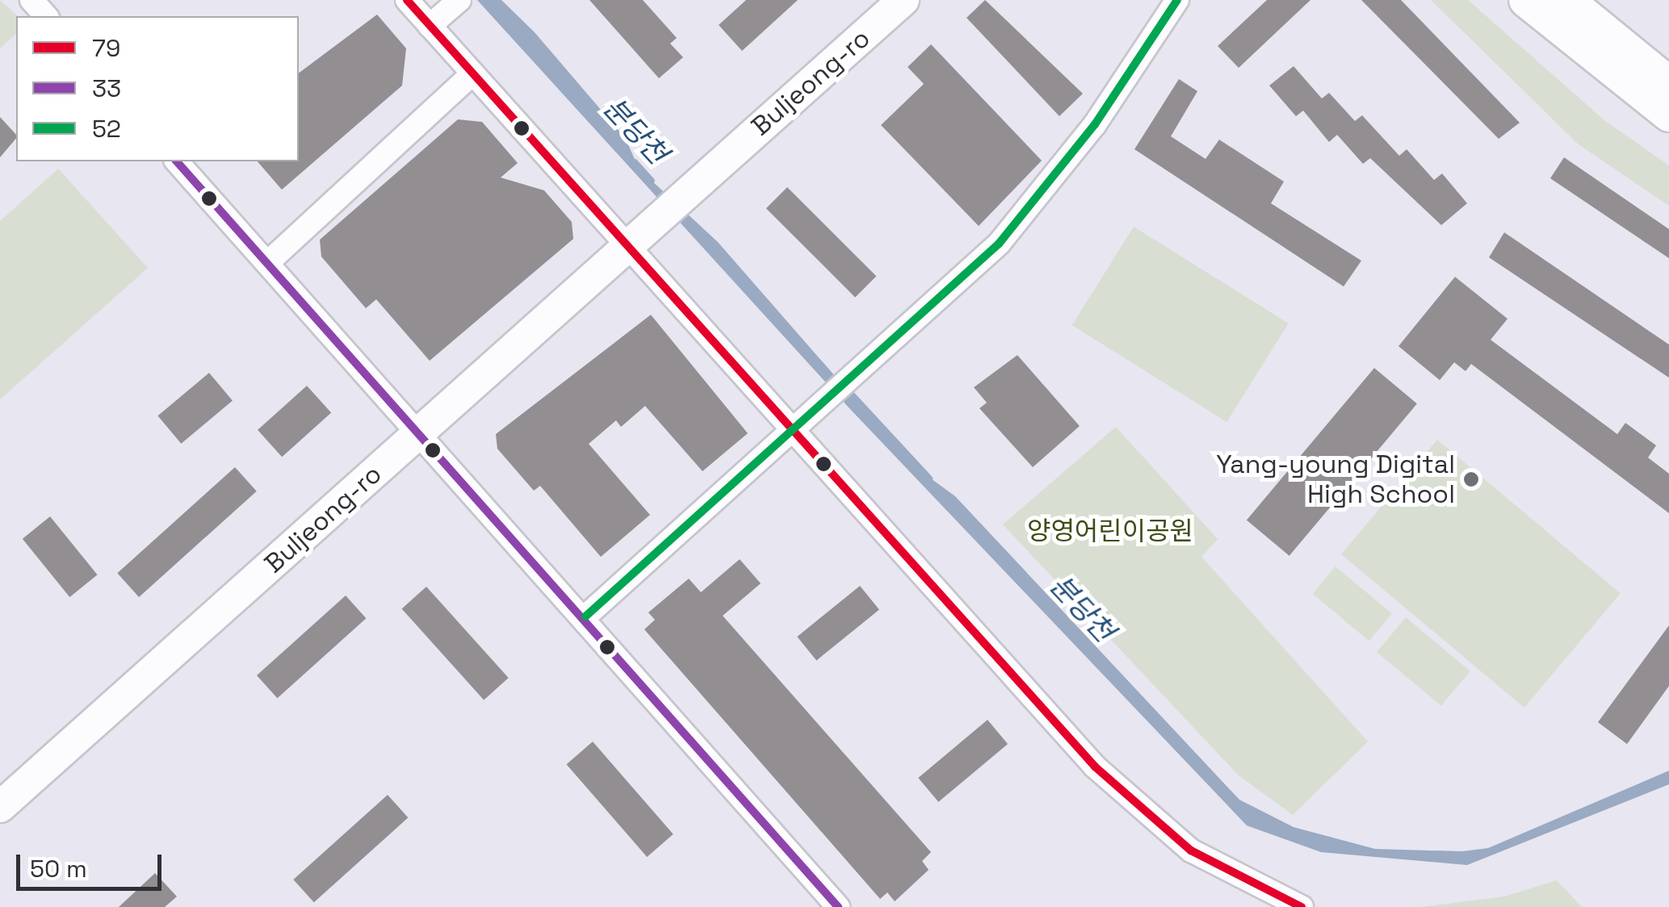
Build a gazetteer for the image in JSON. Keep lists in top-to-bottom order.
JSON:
{
  "streets": {
    "main road": ["Buljeong-ro"]
  },
  "water": ["분당천"],
  "parks": ["양영어린이공원"],
  "places": ["Yang-young Digital High School"],
  "lines": ["transit line 79", "transit line 52", "transit line 33"],
  "legend": ["79", "33", "52"],
  "scale_bar": "50 m"
}
